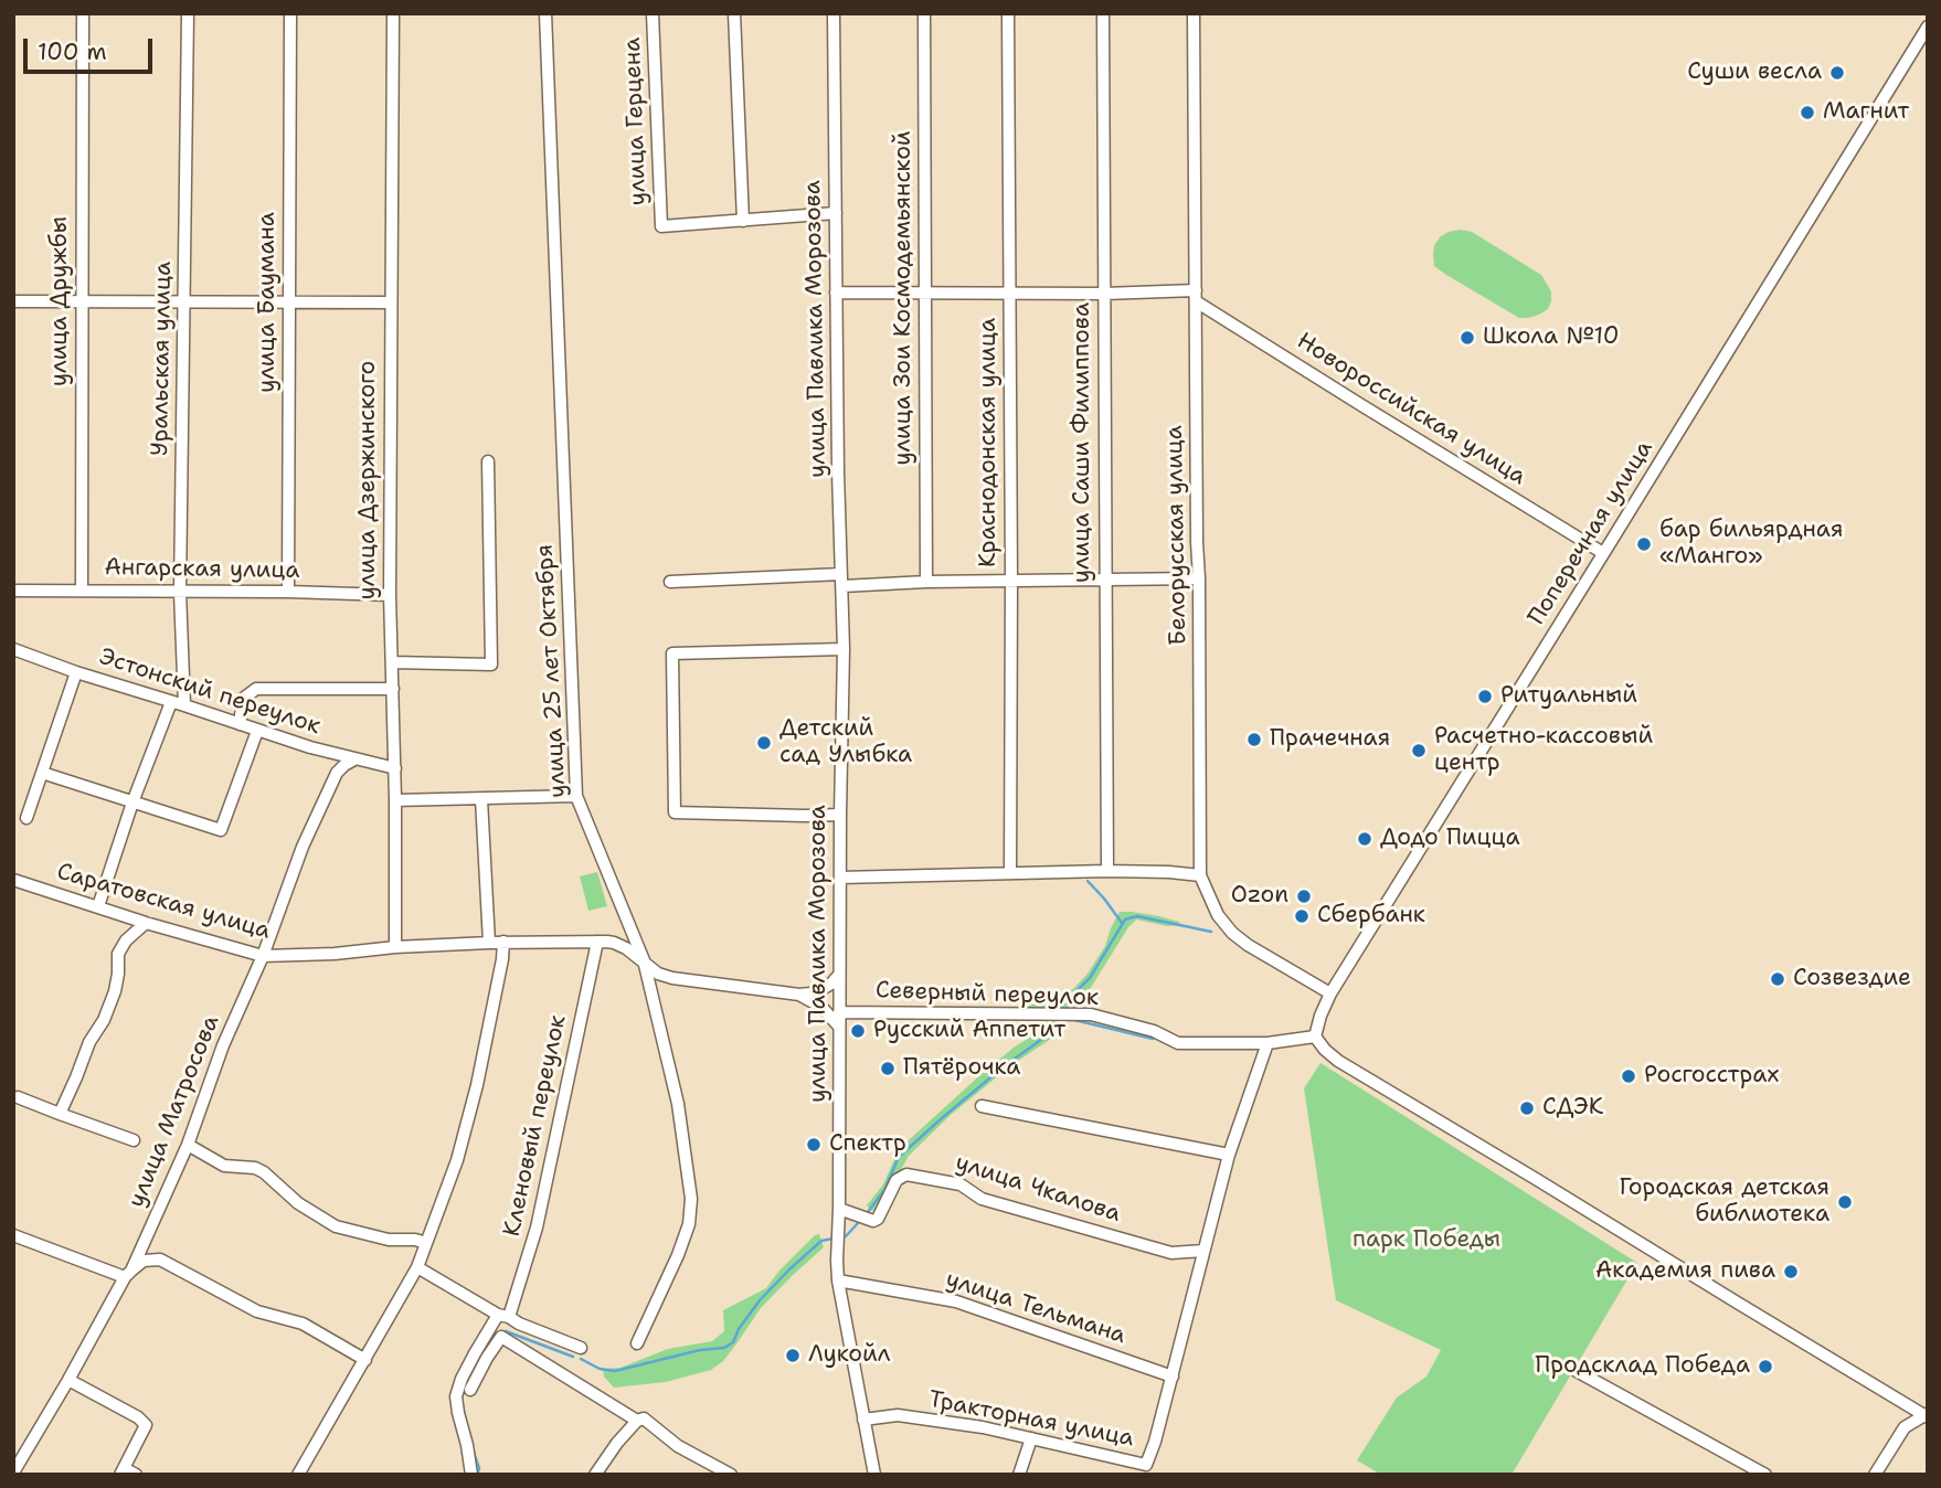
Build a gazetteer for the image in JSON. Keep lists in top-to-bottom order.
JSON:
{
  "streets": {
    "street": [
      "улица Герцена",
      "улица Зои Космодемьянской",
      "улица Дружбы",
      "улица Баумана",
      "улица Павлика Морозова",
      "Уральская улица",
      "Новороссийская улица",
      "Краснодонская улица",
      "улица Саши Филиппова",
      "улица Дзержинского",
      "Поперечная улица",
      "Белорусская улица",
      "Ангарская улица",
      "улица 25 лет Октября",
      "Эстонский переулок",
      "Саратовская улица",
      "Северный переулок",
      "улица Матросова",
      "Кленовый переулок",
      "улица Чкалова",
      "улица Тельмана",
      "Тракторная улица"
    ]
  },
  "crossings": [
    ["улица Дружбы", "Ангарская улица"],
    ["улица Баумана", "Ангарская улица"],
    ["улица Павлика Морозова", "Северный переулок"],
    ["улица Павлика Морозова", "улица Чкалова"],
    ["улица Павлика Морозова", "улица Тельмана"],
    ["улица Павлика Морозова", "Тракторная улица"],
    ["Уральская улица", "Ангарская улица"],
    ["Уральская улица", "Эстонский переулок"],
    ["Новороссийская улица", "Поперечная улица"],
    ["Новороссийская улица", "Белорусская улица"],
    ["улица Дзержинского", "Ангарская улица"],
    ["улица Дзержинского", "Эстонский переулок"],
    ["улица Дзержинского", "Саратовская улица"],
    ["Поперечная улица", "Белорусская улица"],
    ["Поперечная улица", "Северный переулок"],
    ["улица 25 лет Октября", "Саратовская улица"],
    ["Эстонский переулок", "улица Матросова"],
    ["Саратовская улица", "улица Матросова"],
    ["Саратовская улица", "Кленовый переулок"],
    ["улица Тельмана", "Тракторная улица"]
  ],
  "parks": ["парк Победы"],
  "places": [
    "Суши весла",
    "Магнит",
    "Школа №10",
    "бар бильярдная «Манго»",
    "Ритуальный",
    "Прачечная",
    "Детский сад Улыбка",
    "Расчетно-кассовый центр",
    "Додо Пицца",
    "Ozon",
    "Сбербанк",
    "Созвездие",
    "Русский Аппетит",
    "Пятёрочка",
    "Росгосстрах",
    "СДЭК",
    "Спектр",
    "Городская детская библиотека",
    "Академия пива",
    "Лукойл",
    "Продсклад Победа"
  ],
  "scale_bar": "100 m"
}
